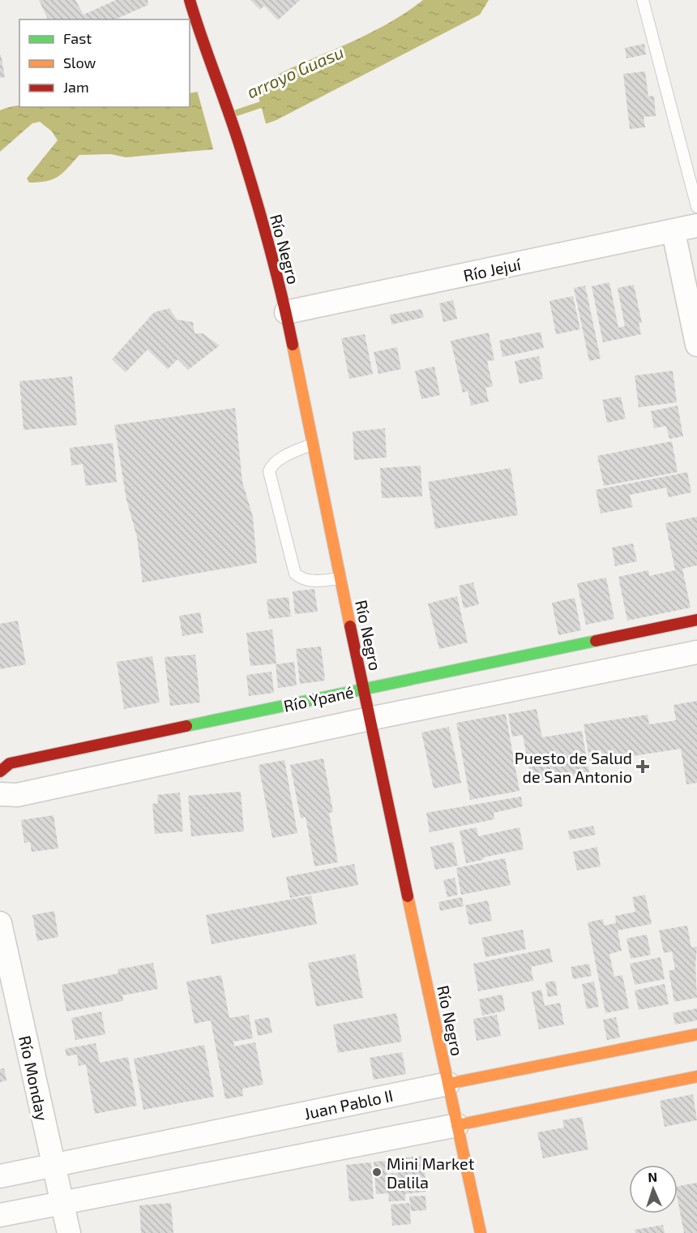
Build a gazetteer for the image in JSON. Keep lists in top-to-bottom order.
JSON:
{
  "streets": {
    "street": [
      "Río Negro",
      "Río Jejuí",
      "Río Ypané",
      "Río Monday",
      "Juan Pablo II"
    ]
  },
  "crossings": [
    ["Río Negro", "Río Jejuí"],
    ["Río Negro", "Río Ypané"],
    ["Río Negro", "Juan Pablo II"],
    ["Río Monday", "Juan Pablo II"]
  ],
  "water": ["arroyo Guasu"],
  "places": {
    "health": ["Puesto de Salud de San Antonio"],
    "other": ["Mini Market Dalila"]
  },
  "legend": ["Fast", "Slow", "Jam"],
  "north": "top"
}
